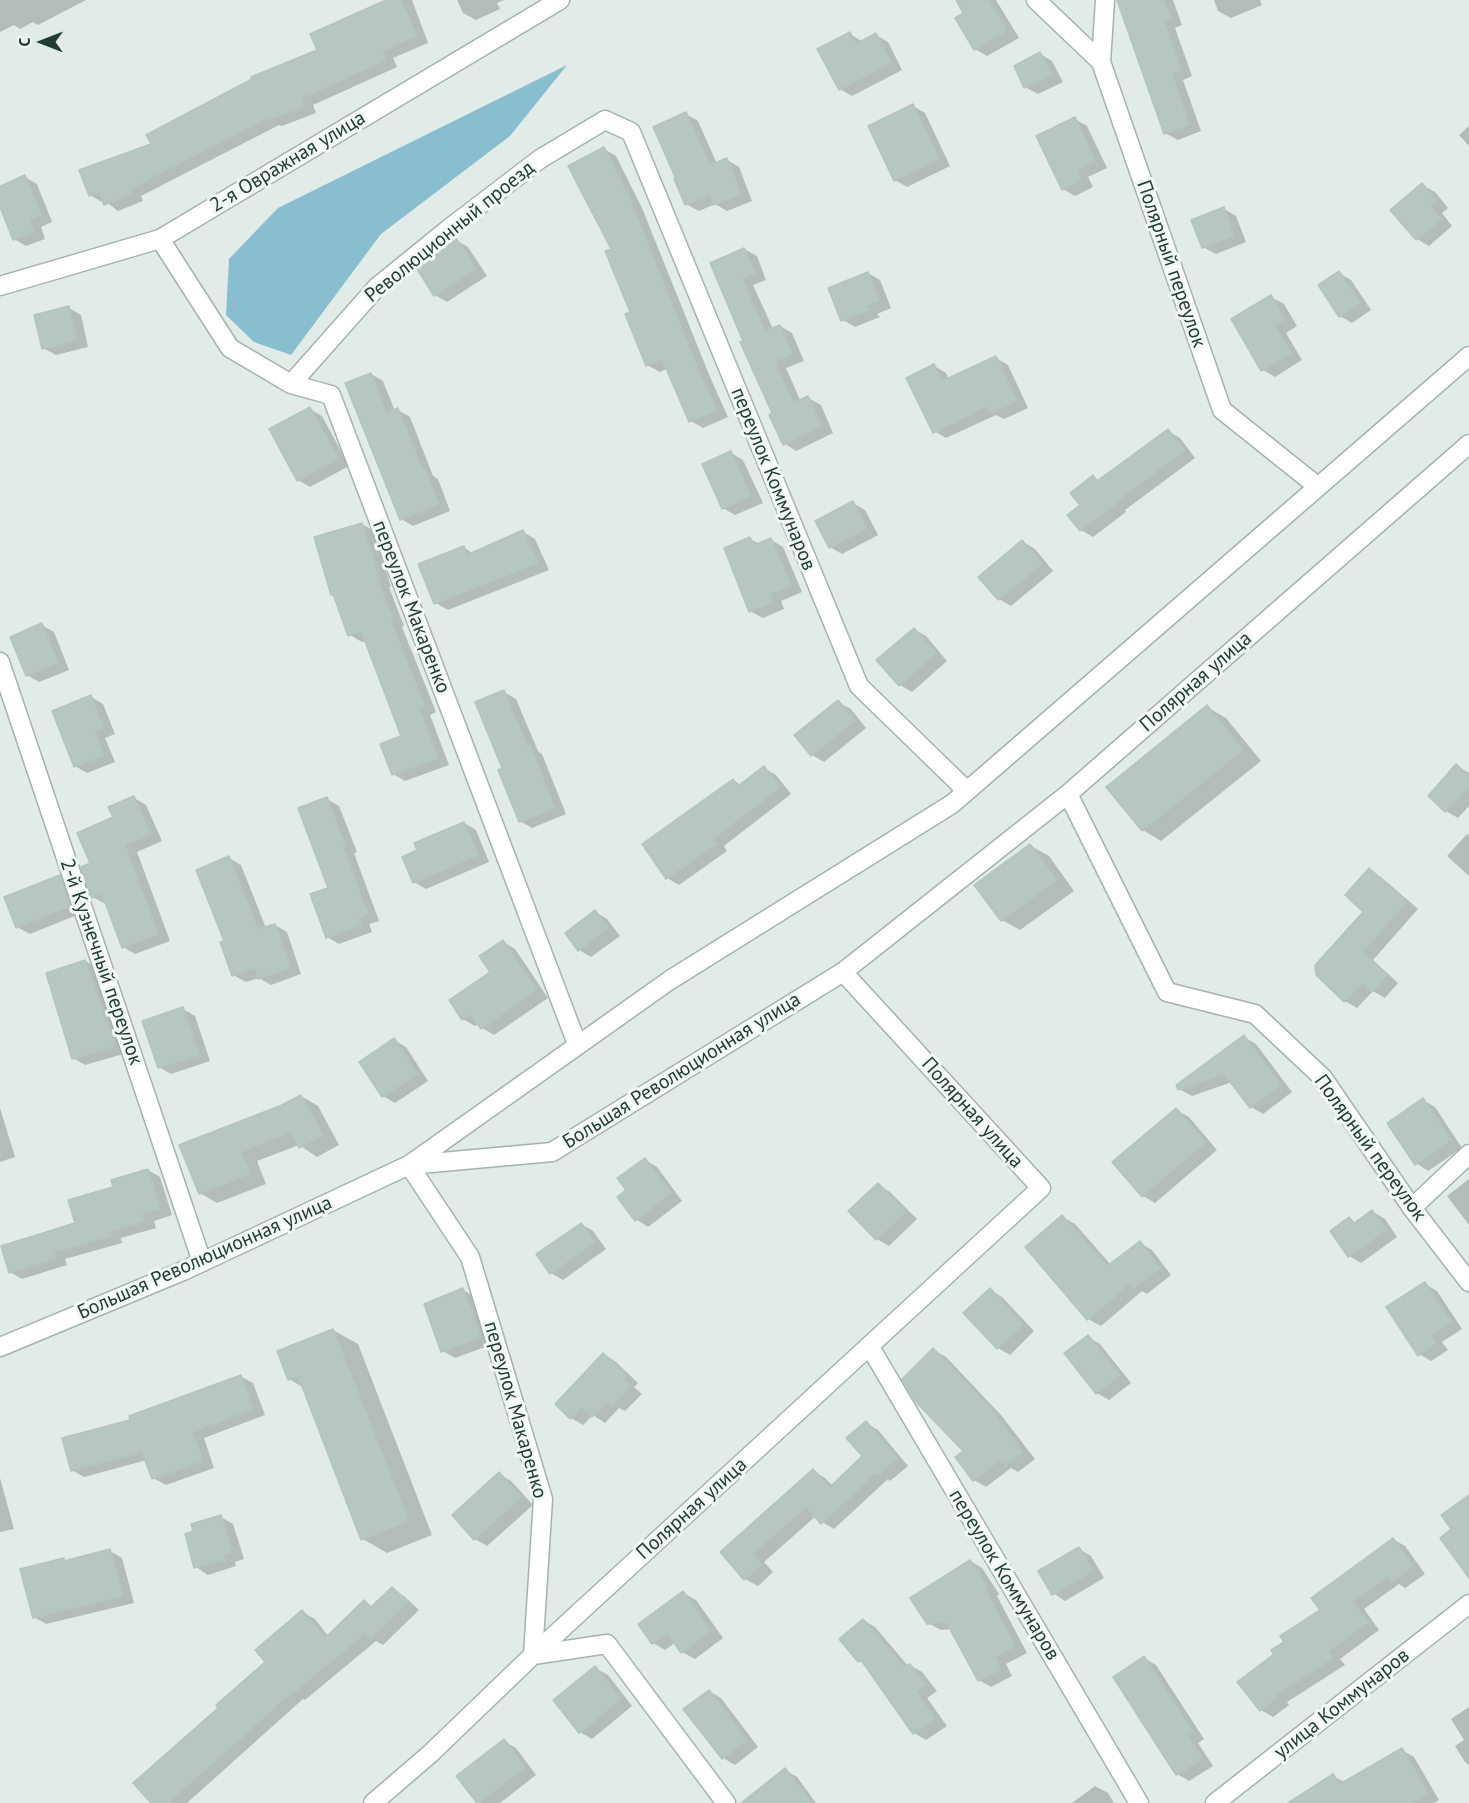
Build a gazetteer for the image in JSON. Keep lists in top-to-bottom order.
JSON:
{
  "streets": {
    "street": [
      "2-я Овражная улица",
      "Революционный проезд",
      "Полярный переулок",
      "переулок Коммунаров",
      "переулок Макаренко",
      "Полярная улица",
      "2-й Кузнечный переулок",
      "Большая Революционная улица",
      "улица Коммунаров"
    ]
  },
  "crossings": [
    ["2-я Овражная улица", "переулок Макаренко"],
    ["Революционный проезд", "переулок Коммунаров"],
    ["Революционный проезд", "переулок Макаренко"],
    ["Полярный переулок", "Полярная улица"],
    ["переулок Коммунаров", "Полярная улица"],
    ["переулок Макаренко", "Полярная улица"],
    ["переулок Макаренко", "Большая Революционная улица"],
    ["Полярная улица", "Большая Революционная улица"],
    ["2-й Кузнечный переулок", "Большая Революционная улица"]
  ],
  "north": "left"
}
